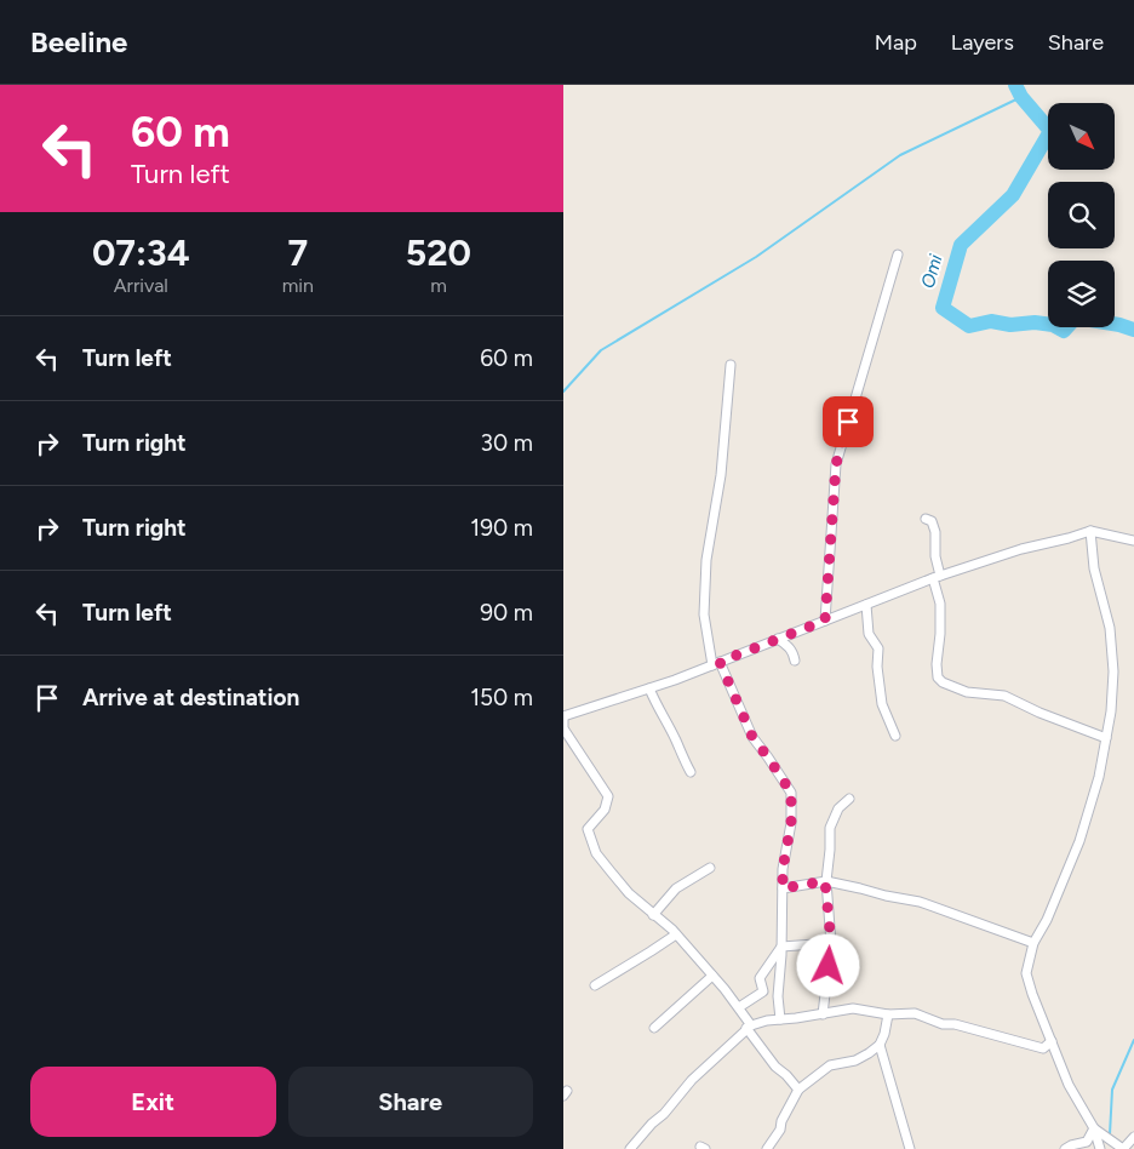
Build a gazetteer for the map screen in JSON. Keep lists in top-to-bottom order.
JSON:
{
  "water": ["Omi"],
  "north": "bottom right",
  "page": {
    "header": "Beeline",
    "nav": ["Map", "Layers", "Share"],
    "turn": ["60 m", "Turn left"],
    "eta": [
      "07:34",
      "Arrival",
      "7",
      "min",
      "520",
      "m"
    ],
    "list": [
      {
        "name": "Turn left",
        "value": "60 m"
      },
      {
        "name": "Turn right",
        "value": "30 m"
      },
      {
        "name": "Turn right",
        "value": "190 m"
      },
      {
        "name": "Turn left",
        "value": "90 m"
      },
      {
        "name": "Arrive at destination",
        "value": "150 m"
      }
    ],
    "buttons": ["Exit", "Share"]
  }
}
